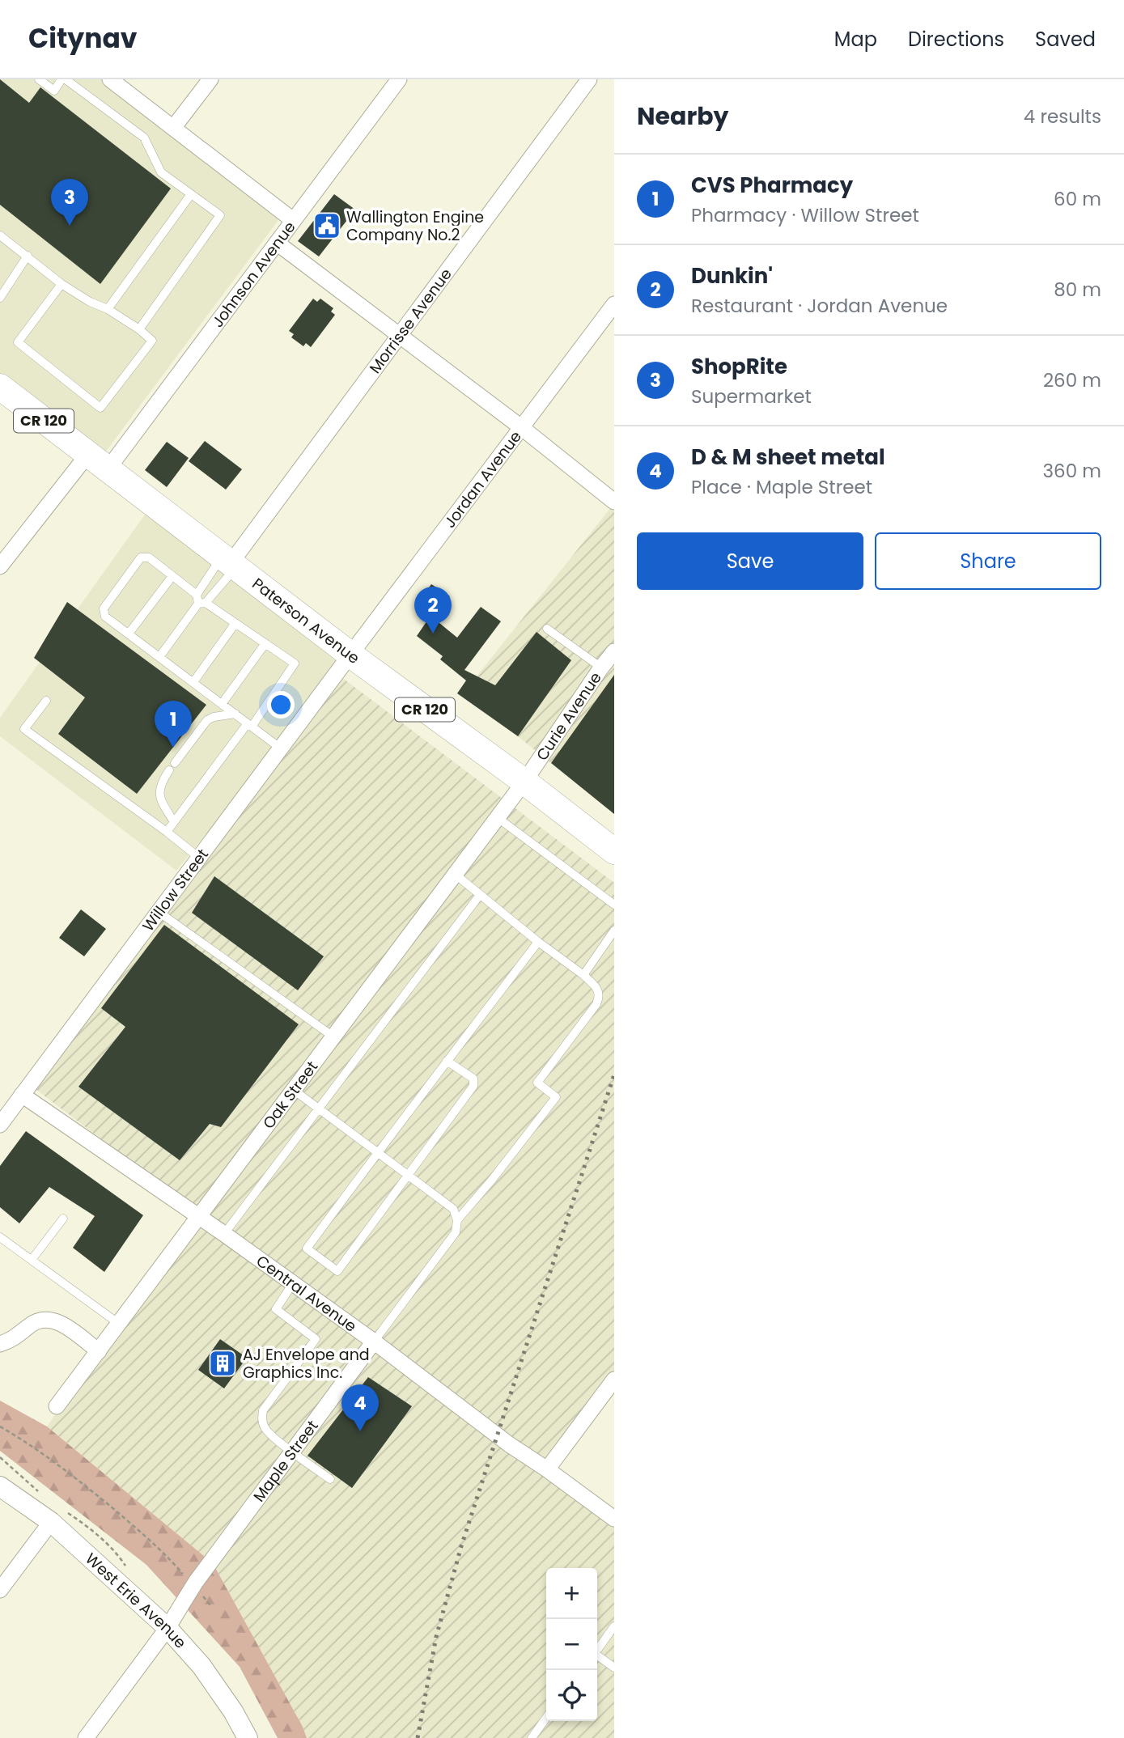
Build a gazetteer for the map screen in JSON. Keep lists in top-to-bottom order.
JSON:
{
  "streets": {
    "main road": ["CR 120", "Paterson Avenue"],
    "street": [
      "Johnson Avenue",
      "Morrisse Avenue",
      "Jordan Avenue",
      "Curie Avenue",
      "Willow Street",
      "Oak Street",
      "Central Avenue",
      "Maple Street",
      "West Erie Avenue"
    ]
  },
  "crossings": [
    ["Johnson Avenue", "Paterson Avenue"],
    ["Morrisse Avenue", "Paterson Avenue"],
    ["Jordan Avenue", "Paterson Avenue"],
    ["Jordan Avenue", "Willow Street"],
    ["Paterson Avenue", "Curie Avenue"],
    ["Paterson Avenue", "Willow Street"],
    ["Paterson Avenue", "Oak Street"],
    ["Curie Avenue", "Oak Street"],
    ["Willow Street", "Central Avenue"],
    ["Oak Street", "Central Avenue"],
    ["Central Avenue", "Maple Street"],
    ["Maple Street", "West Erie Avenue"]
  ],
  "places": {
    "public building": ["Wallington Engine Company No.2"],
    "building": ["AJ Envelope and Graphics Inc."]
  },
  "page": {
    "header": "Citynav",
    "nav": ["Map", "Directions", "Saved"],
    "heading": ["Nearby", "4 results"],
    "list": [
      {
        "mark": "1",
        "name": "CVS Pharmacy",
        "note": "Pharmacy · Willow Street",
        "value": "60 m"
      },
      {
        "mark": "2",
        "name": "Dunkin'",
        "note": "Restaurant · Jordan Avenue",
        "value": "80 m"
      },
      {
        "mark": "3",
        "name": "ShopRite",
        "note": "Supermarket",
        "value": "260 m"
      },
      {
        "mark": "4",
        "name": "D & M sheet metal",
        "note": "Place · Maple Street",
        "value": "360 m"
      }
    ],
    "pins": [
      "3",
      "2",
      "1",
      "4"
    ],
    "buttons": ["Save", "Share"],
    "map_buttons": ["+", "−"]
  }
}
